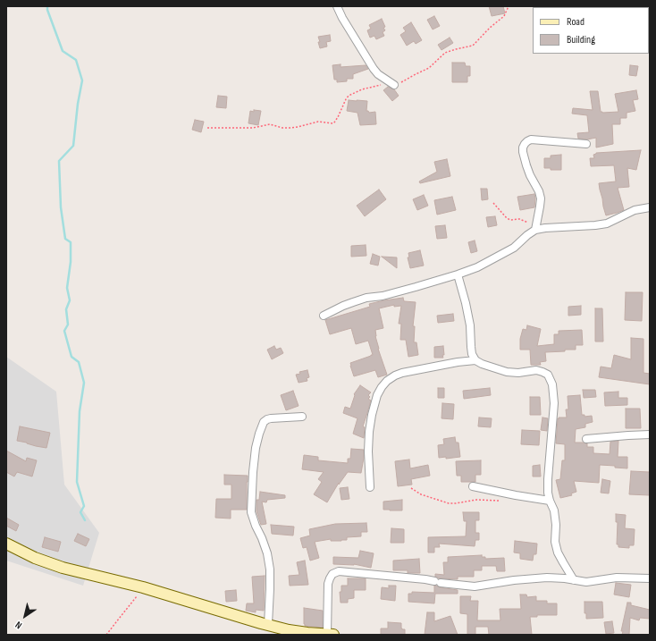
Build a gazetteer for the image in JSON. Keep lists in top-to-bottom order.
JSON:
{
  "legend": ["Road", "Building"],
  "north": "bottom left"
}
